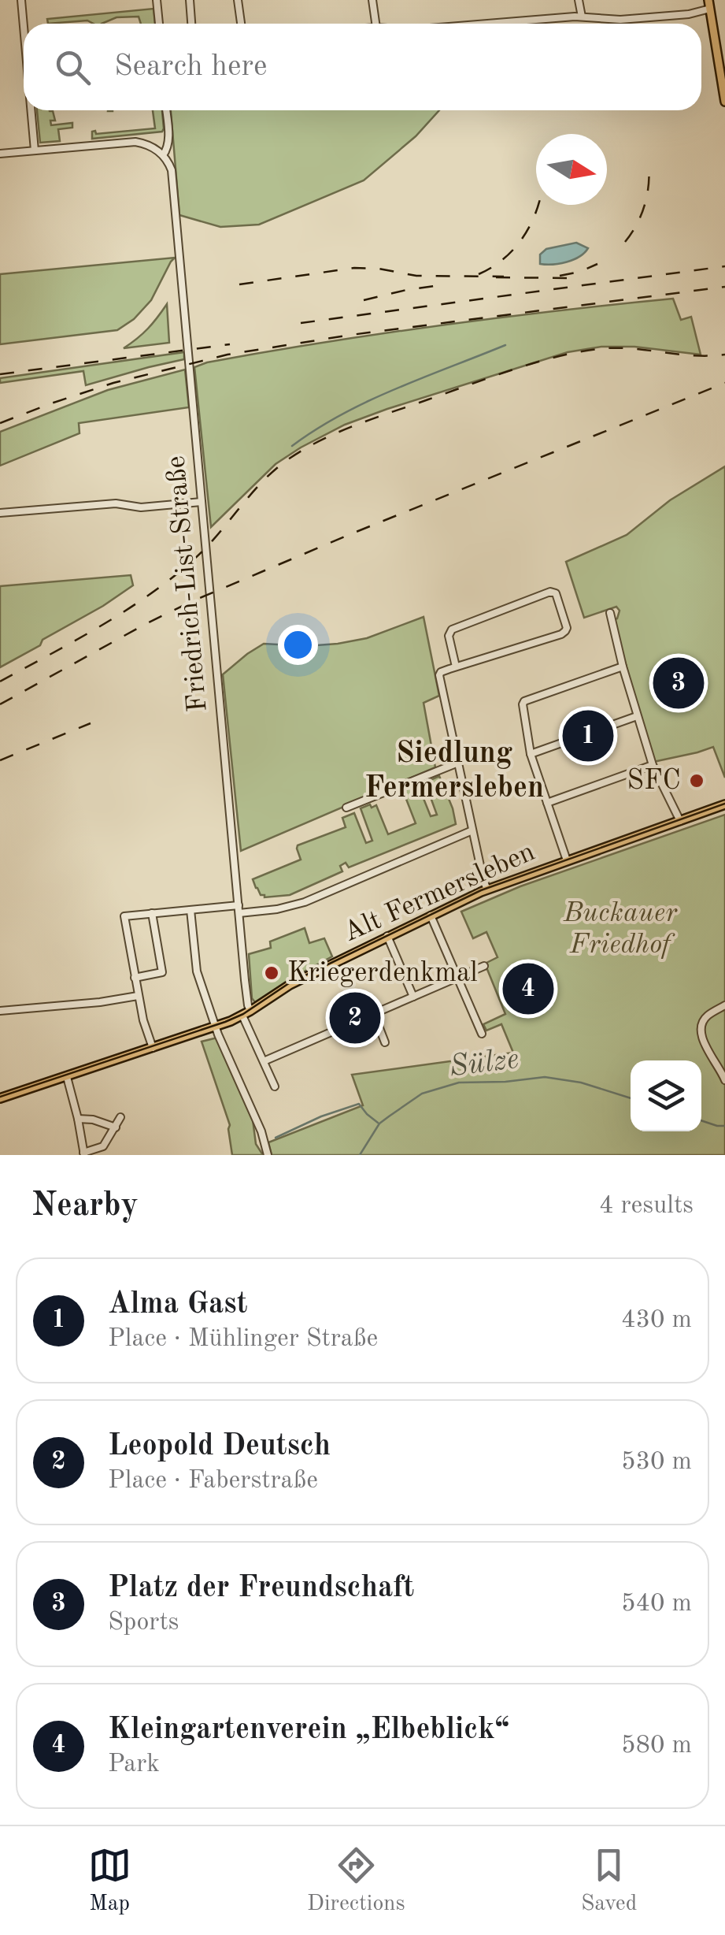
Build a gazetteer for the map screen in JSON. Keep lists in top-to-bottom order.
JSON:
{
  "streets": {
    "main road": ["Alt Fermersleben"],
    "street": ["Friedrich-List-Straße"]
  },
  "crossings": [
    ["Friedrich-List-Straße", "Alt Fermersleben"]
  ],
  "districts": ["Siedlung Fermersleben"],
  "water": ["Sülze"],
  "parks": ["Buckauer Friedhof"],
  "places": ["SFC", "Kriegerdenkmal"],
  "north": "right",
  "page": {
    "search": "Search here",
    "pins": [
      "3",
      "1",
      "4",
      "2"
    ],
    "heading": ["Nearby", "4 results"],
    "list": [
      {
        "mark": "1",
        "name": "Alma Gast",
        "note": "Place · Mühlinger Straße",
        "value": "430 m"
      },
      {
        "mark": "2",
        "name": "Leopold Deutsch",
        "note": "Place · Faberstraße",
        "value": "530 m"
      },
      {
        "mark": "3",
        "name": "Platz der Freundschaft",
        "note": "Sports",
        "value": "540 m"
      },
      {
        "mark": "4",
        "name": "Kleingartenverein „Elbeblick“",
        "note": "Park",
        "value": "580 m"
      }
    ],
    "nav": ["Map", "Directions", "Saved"]
  }
}
